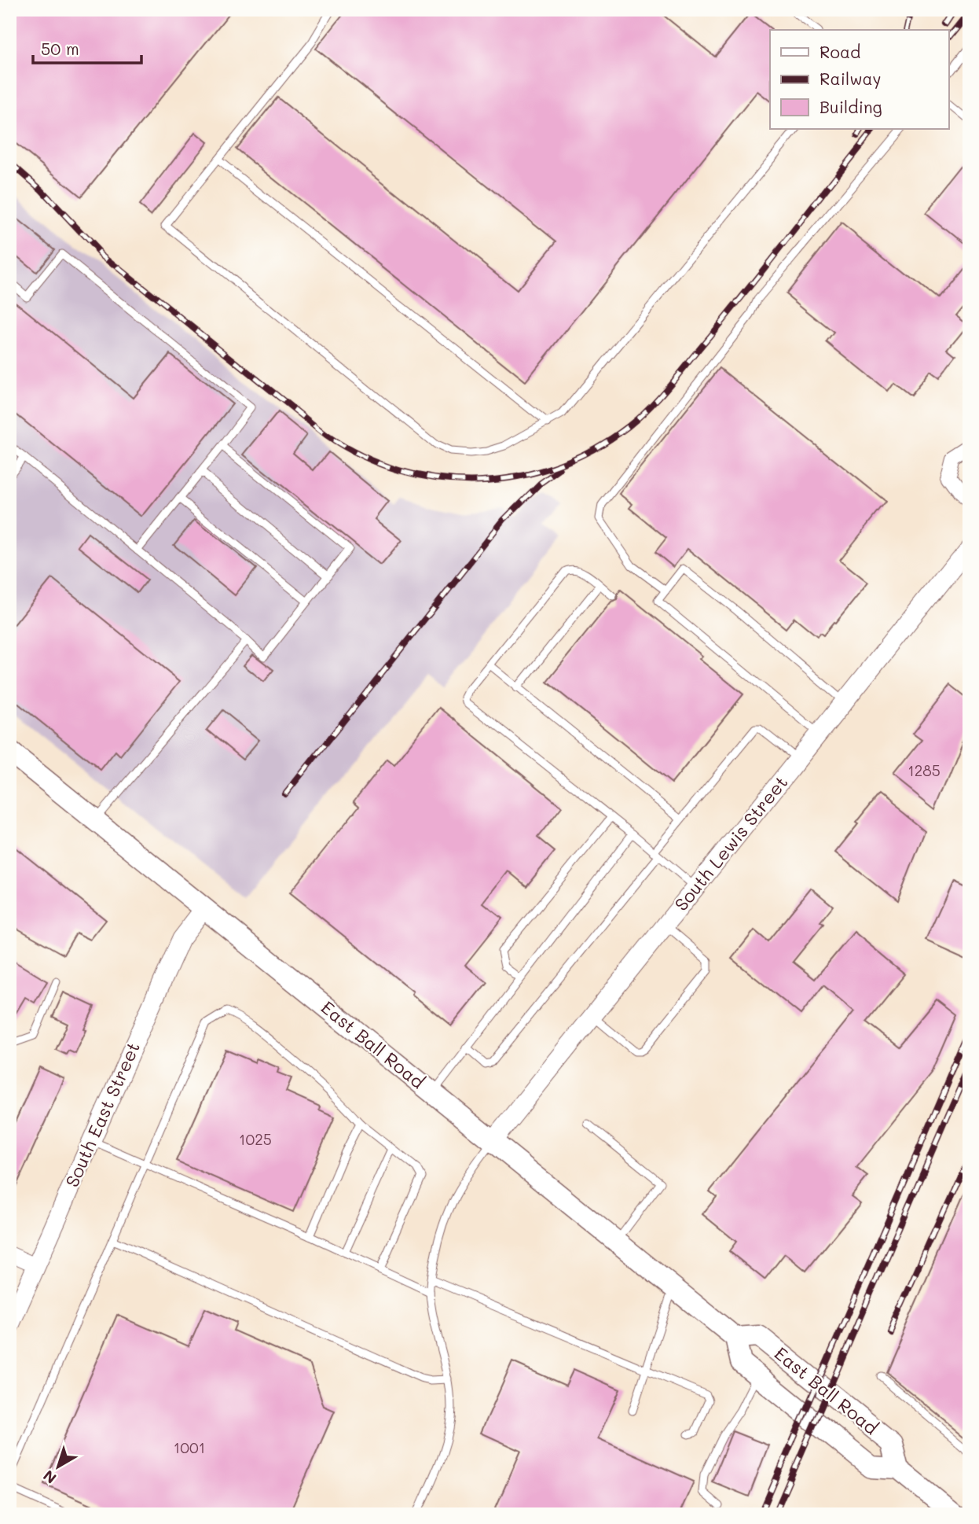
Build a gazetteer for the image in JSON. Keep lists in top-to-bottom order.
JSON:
{
  "streets": {
    "main road": ["South Lewis Street", "East Ball Road", "South East Street"]
  },
  "crossings": [
    ["South Lewis Street", "East Ball Road"],
    ["East Ball Road", "South East Street"]
  ],
  "house_numbers": ["1285", "1025", "1001"],
  "legend": ["Road", "Railway", "Building"],
  "scale_bar": "50 m",
  "north": "bottom left"
}
